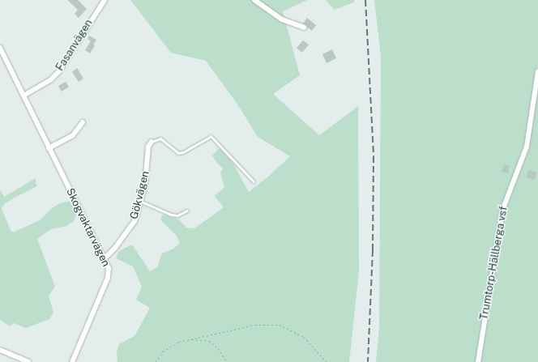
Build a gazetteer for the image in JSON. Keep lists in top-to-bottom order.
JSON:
{
  "streets": {
    "street": [
      "Fasanvägen",
      "Gökvägen",
      "Skogvaktarvägen",
      "Trumtorp-Hällberga vsf"
    ]
  },
  "crossings": [
    ["Fasanvägen", "Skogvaktarvägen"],
    ["Gökvägen", "Skogvaktarvägen"]
  ]
}
